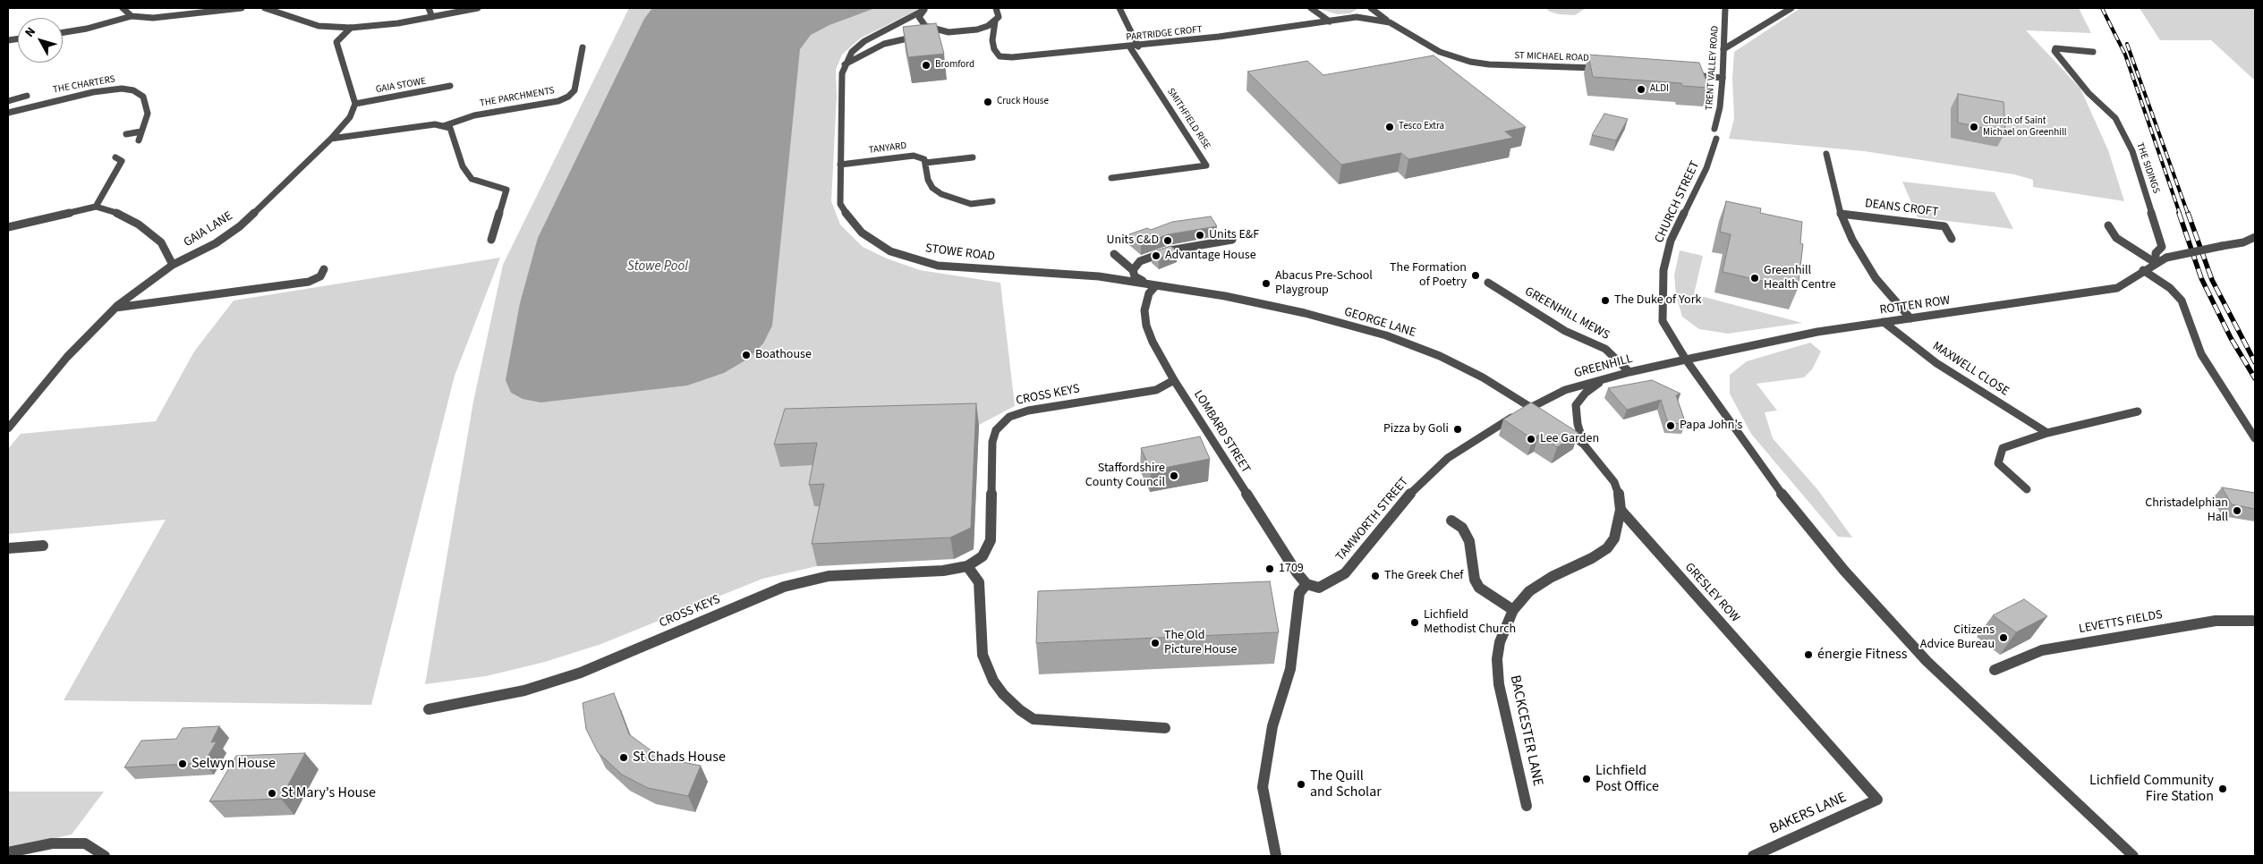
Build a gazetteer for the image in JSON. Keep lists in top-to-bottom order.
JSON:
{
  "streets": {
    "street": [
      "PARTRIDGE CROFT",
      "ST MICHAEL ROAD",
      "TRENT VALLEY ROAD",
      "THE CHARTERS",
      "GAIA STOWE",
      "THE PARCHMENTS",
      "SMITHFIELD RISE",
      "TANYARD",
      "THE SIDINGS",
      "CHURCH STREET",
      "DEANS CROFT",
      "GAIA LANE",
      "STOWE ROAD",
      "ROTTEN ROW",
      "GREENHILL MEWS",
      "GEORGE LANE",
      "GREENHILL",
      "MAXWELL CLOSE",
      "CROSS KEYS",
      "LOMBARD STREET",
      "TAMWORTH STREET",
      "GRESLEY ROW",
      "LEVETTS FIELDS",
      "BACKCESTER LANE",
      "BAKERS LANE"
    ]
  },
  "crossings": [
    ["PARTRIDGE CROFT", "ST MICHAEL ROAD"],
    ["PARTRIDGE CROFT", "SMITHFIELD RISE"],
    ["TRENT VALLEY ROAD", "CHURCH STREET"],
    ["GAIA STOWE", "GAIA LANE"],
    ["THE PARCHMENTS", "GAIA LANE"],
    ["TANYARD", "STOWE ROAD"],
    ["THE SIDINGS", "ROTTEN ROW"],
    ["CHURCH STREET", "ROTTEN ROW"],
    ["CHURCH STREET", "GREENHILL"],
    ["STOWE ROAD", "GEORGE LANE"],
    ["STOWE ROAD", "LOMBARD STREET"],
    ["ROTTEN ROW", "GREENHILL"],
    ["ROTTEN ROW", "MAXWELL CLOSE"],
    ["GREENHILL MEWS", "GREENHILL"],
    ["GEORGE LANE", "GREENHILL"],
    ["GEORGE LANE", "LOMBARD STREET"],
    ["GEORGE LANE", "TAMWORTH STREET"],
    ["GREENHILL", "TAMWORTH STREET"],
    ["CROSS KEYS", "LOMBARD STREET"],
    ["LOMBARD STREET", "TAMWORTH STREET"],
    ["GRESLEY ROW", "BACKCESTER LANE"],
    ["GRESLEY ROW", "BAKERS LANE"]
  ],
  "water": ["Stowe Pool"],
  "places": [
    "Bromford",
    "ALDI",
    "Cruck House",
    "Tesco Extra",
    "Church of Saint Michael on Greenhill",
    "Units E&F",
    "Units C&D",
    "Advantage House",
    "The Formation of Poetry",
    "Greenhill Health Centre",
    "Abacus Pre-School Playgroup",
    "The Duke of York",
    "Boathouse",
    "Papa John's",
    "Pizza by Goli",
    "Lee Garden",
    "Staffordshire County Council",
    "Christadelphian Hall",
    "1709",
    "The Greek Chef",
    "Lichfield Methodist Church",
    "Citizens Advice Bureau",
    "The Old Picture House",
    "énergie Fitness",
    "St Chads House",
    "Selwyn House",
    "Lichfield Post Office",
    "The Quill and Scholar",
    "Lichfield Community Fire Station",
    "St Mary's House"
  ],
  "north": "top left"
}
